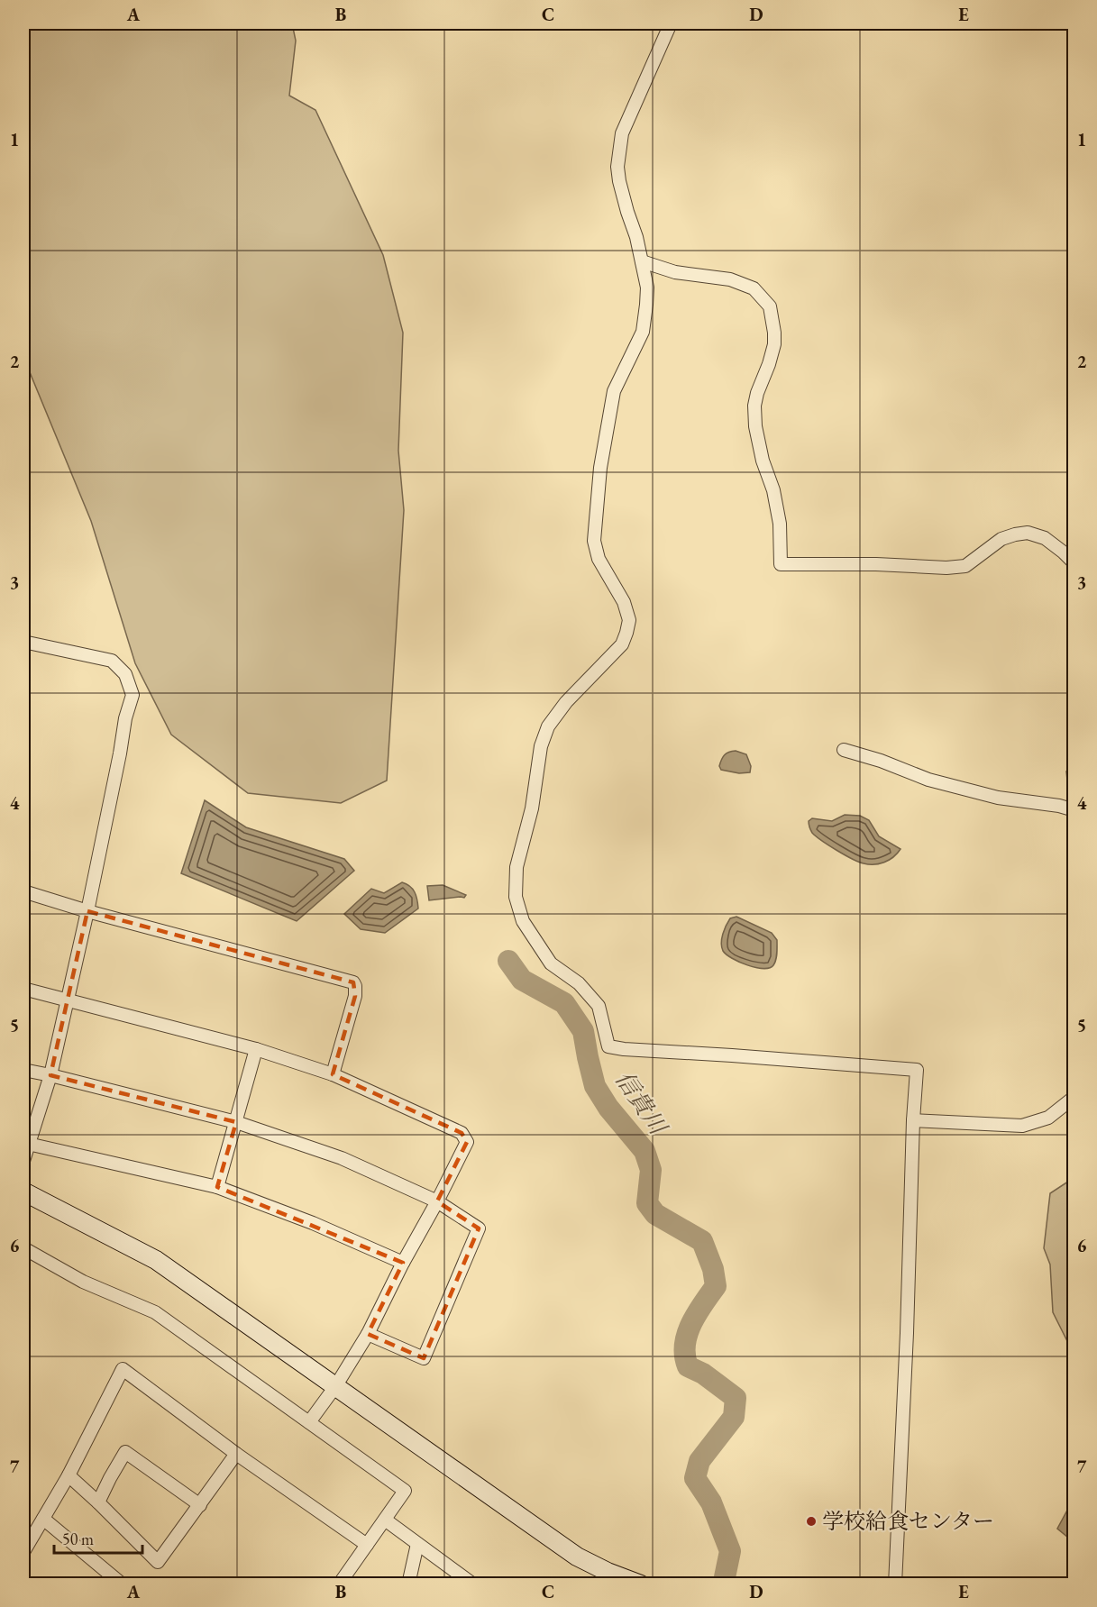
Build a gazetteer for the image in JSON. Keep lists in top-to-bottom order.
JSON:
{
  "water": ["信貴川"],
  "places": ["学校給食センター"],
  "scale_bar": "50 m",
  "grid": {
    "columns": [
      "A",
      "B",
      "C",
      "D",
      "E"
    ],
    "rows": [
      "1",
      "2",
      "3",
      "4",
      "5",
      "6",
      "7"
    ]
  }
}
